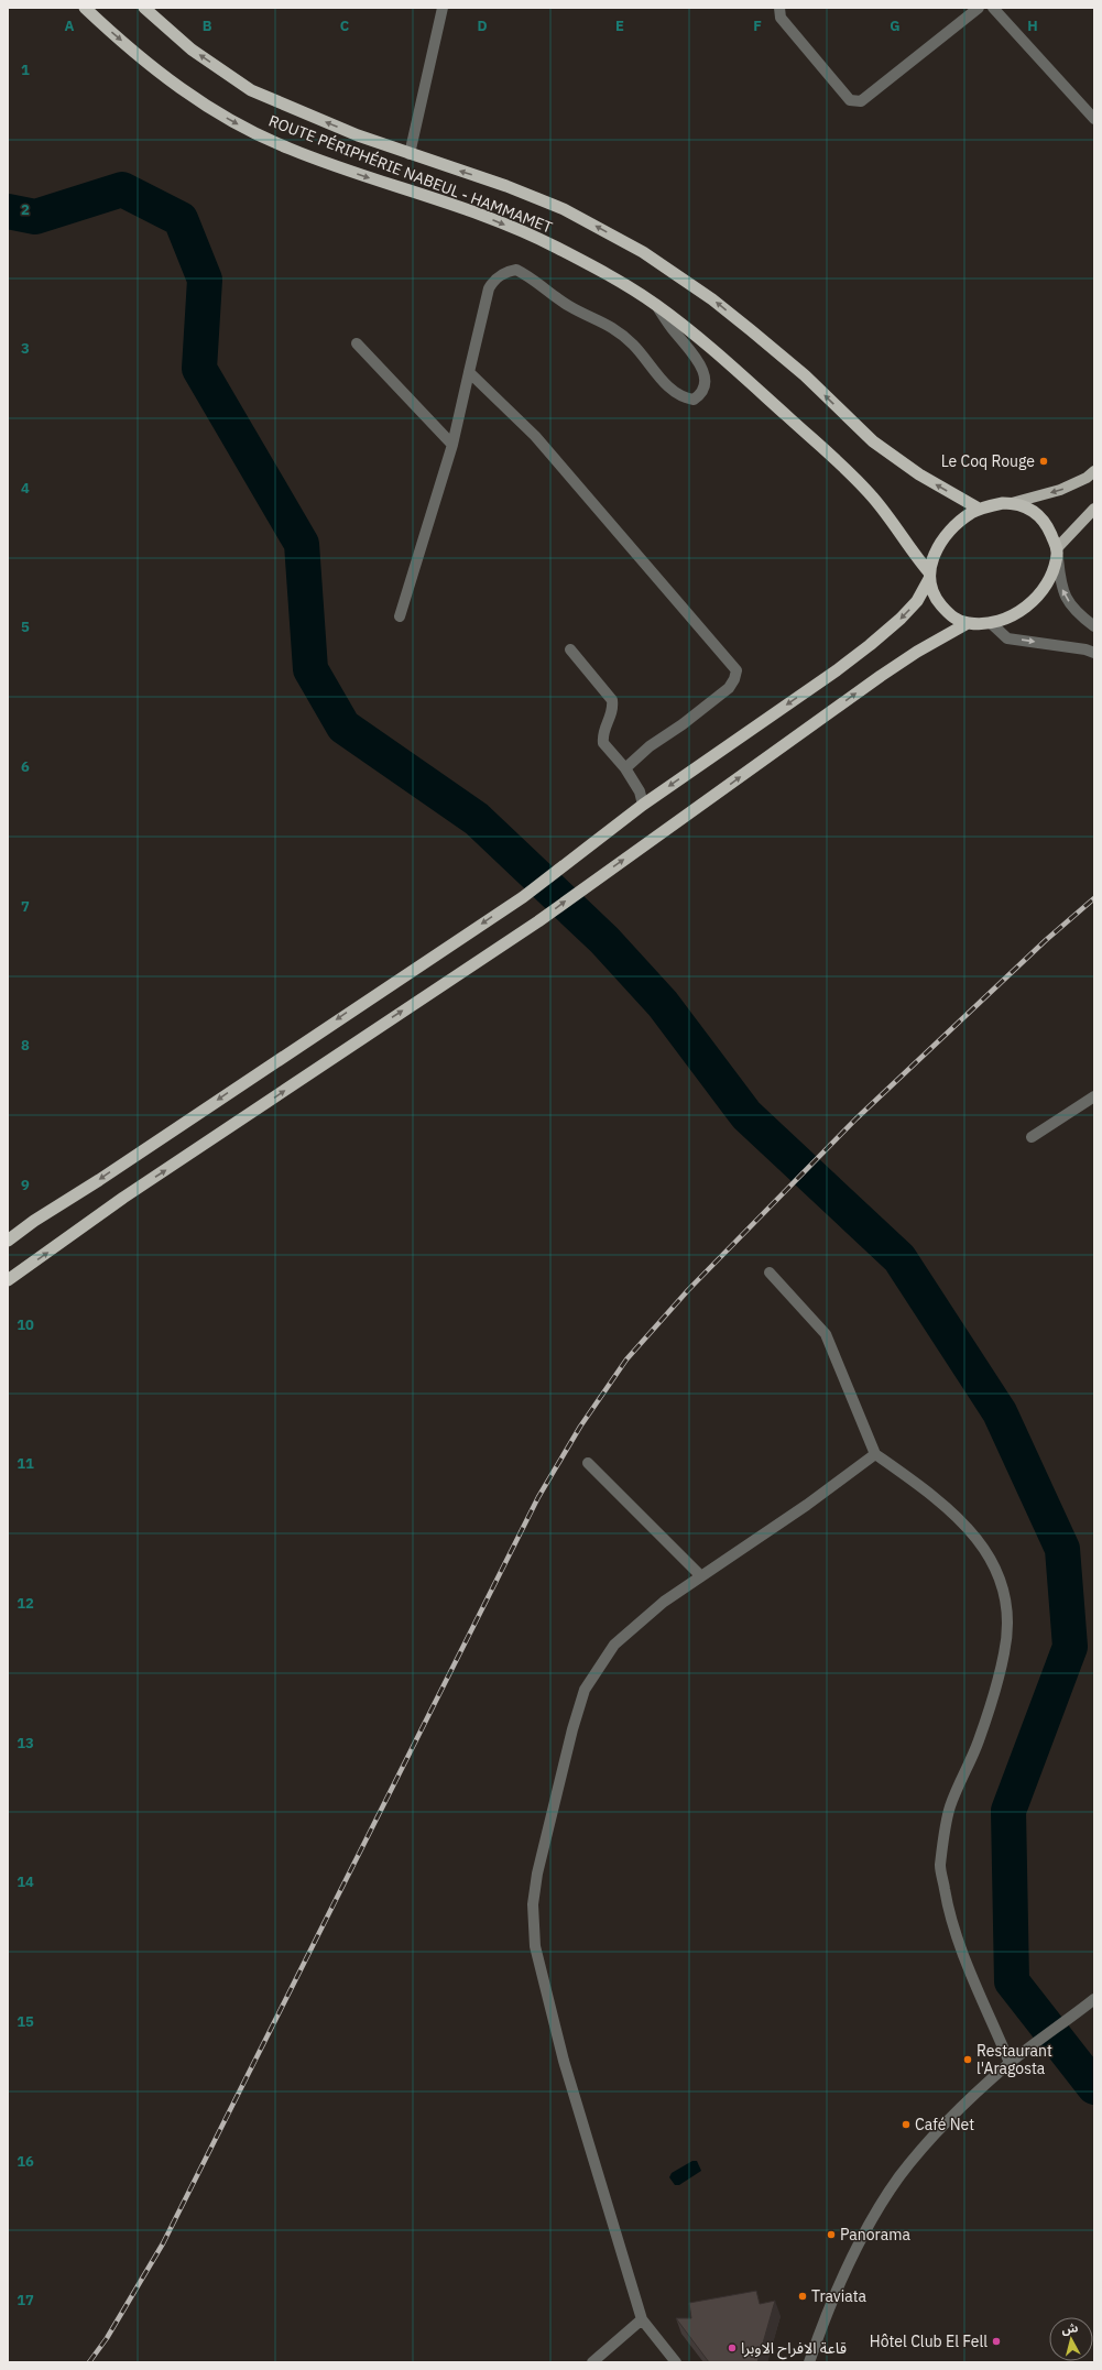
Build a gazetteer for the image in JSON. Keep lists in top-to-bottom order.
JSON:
{
  "streets": {
    "highway": ["ROUTE PÉRIPHÉRIE NABEUL - HAMMAMET"]
  },
  "places": [
    "Le Coq Rouge",
    "Restaurant l'Aragosta",
    "Café Net",
    "Panorama",
    "Traviata",
    "Hôtel Club El Fell",
    "قاعة الافراح الاوبرا"
  ],
  "north": "top",
  "grid": {
    "columns": [
      "A",
      "B",
      "C",
      "D",
      "E",
      "F",
      "G",
      "H"
    ],
    "rows": [
      "1",
      "2",
      "3",
      "4",
      "5",
      "6",
      "7",
      "8",
      "9",
      "10",
      "11",
      "12",
      "13",
      "14",
      "15",
      "16",
      "17"
    ]
  }
}
